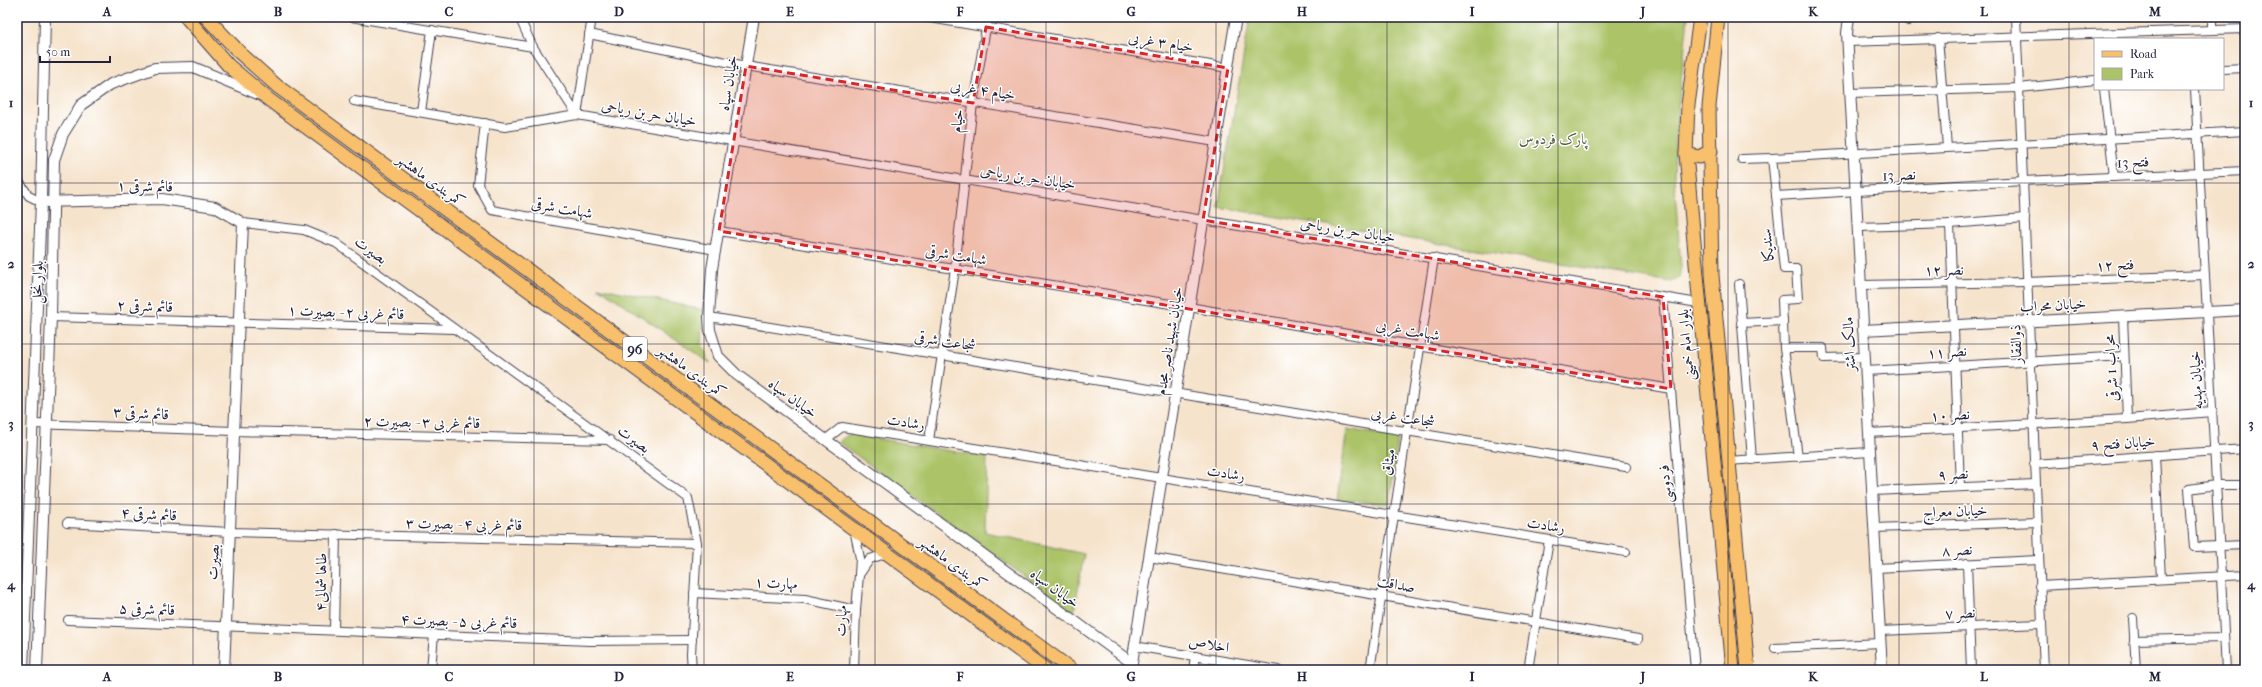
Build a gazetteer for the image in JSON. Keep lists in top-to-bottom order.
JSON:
{
  "streets": {
    "main road": ["کمربندی ماهشهر", "بلوار امام خمینی", "96"],
    "street": [
      "خیام ۳ غربی",
      "خیابان سپاه",
      "خیام ۴ غربی",
      "خیابان حر بن ریاحی",
      "خیام",
      "فتح 13",
      "نصر 13",
      "قائم شرقی ۱",
      "شهامت شرقی",
      "سندیکا",
      "بصیرت",
      "فتح ۱۲",
      "نصر ۱۲",
      "بلوار نخل",
      "خیابان محراب",
      "قائم شرقی ۲",
      "قائم غربی ۲ - بصیرت ۱",
      "شهامت غربی",
      "شجاعت شرقی",
      "خیابان شهید ناصر مجدم",
      "مالک اشتر",
      "ذوالفقار",
      "نصر ۱۱",
      "محراب 1 شرقی",
      "خیابان مهدیه",
      "قائم شرقی ۳",
      "نصر ۱۰",
      "شجاعت غربی",
      "قائم غربی ۳ - بصیرت ۲",
      "رشادت",
      "خیابان فتح ۹",
      "میثاق",
      "نصر ۹",
      "فردوسی",
      "خیابان معراج",
      "قائم شرقی ۴",
      "قائم غربی ۴ - بصیرت ۳",
      "نصر ۸",
      "طاها شمالی۴",
      "مهارت ۱",
      "صداقت",
      "قائم شرقی ۵",
      "نصر ۷",
      "قائم غربی ۵ - بصیرت ۴",
      "مهارت",
      "اخلاص"
    ]
  },
  "crossings": [
    ["خیام ۳ غربی", "خیام"],
    ["خیام ۳ غربی", "خیابان شهید ناصر مجدم"],
    ["خیابان سپاه", "خیام ۴ غربی"],
    ["خیابان سپاه", "خیابان حر بن ریاحی"],
    ["خیابان سپاه", "شهامت شرقی"],
    ["خیابان سپاه", "شجاعت شرقی"],
    ["خیابان سپاه", "خیابان شهید ناصر مجدم"],
    ["خیابان سپاه", "رشادت"],
    ["خیام ۴ غربی", "خیام"],
    ["خیام ۴ غربی", "خیابان شهید ناصر مجدم"],
    ["خیابان حر بن ریاحی", "خیام"],
    ["خیابان حر بن ریاحی", "شهامت شرقی"],
    ["خیابان حر بن ریاحی", "خیابان شهید ناصر مجدم"],
    ["خیابان حر بن ریاحی", "بلوار امام خمینی"],
    ["خیابان حر بن ریاحی", "میثاق"],
    ["خیابان حر بن ریاحی", "فردوسی"],
    ["خیام", "شهامت شرقی"],
    ["خیام", "شجاعت شرقی"],
    ["خیام", "رشادت"],
    ["فتح 13", "نصر 13"],
    ["فتح 13", "ذوالفقار"],
    ["فتح 13", "خیابان مهدیه"],
    ["نصر 13", "سندیکا"],
    ["نصر 13", "مالک اشتر"],
    ["نصر 13", "ذوالفقار"],
    ["کمربندی ماهشهر", "بلوار نخل"],
    ["کمربندی ماهشهر", "مهارت"],
    ["قائم شرقی ۱", "بصیرت"],
    ["قائم شرقی ۱", "بلوار نخل"],
    ["شهامت شرقی", "شهامت غربی"],
    ["شهامت شرقی", "خیابان شهید ناصر مجدم"],
    ["بصیرت", "قائم شرقی ۲"],
    ["بصیرت", "قائم غربی ۲ - بصیرت ۱"],
    ["بصیرت", "قائم شرقی ۳"],
    ["بصیرت", "قائم غربی ۳ - بصیرت ۲"],
    ["بصیرت", "قائم شرقی ۴"],
    ["بصیرت", "قائم غربی ۴ - بصیرت ۳"],
    ["بصیرت", "مهارت ۱"],
    ["بصیرت", "قائم شرقی ۵"],
    ["بصیرت", "قائم غربی ۵ - بصیرت ۴"],
    ["فتح ۱۲", "نصر ۱۲"],
    ["فتح ۱۲", "ذوالفقار"],
    ["فتح ۱۲", "خیابان مهدیه"],
    ["نصر ۱۲", "مالک اشتر"],
    ["نصر ۱۲", "ذوالفقار"],
    ["بلوار نخل", "قائم شرقی ۲"],
    ["بلوار نخل", "قائم شرقی ۳"],
    ["خیابان محراب", "مالک اشتر"],
    ["خیابان محراب", "ذوالفقار"],
    ["خیابان محراب", "محراب 1 شرقی"],
    ["خیابان محراب", "خیابان مهدیه"],
    ["قائم شرقی ۲", "قائم غربی ۲ - بصیرت ۱"],
    ["شهامت غربی", "خیابان شهید ناصر مجدم"],
    ["شهامت غربی", "میثاق"],
    ["شهامت غربی", "فردوسی"],
    ["شجاعت شرقی", "خیابان شهید ناصر مجدم"],
    ["شجاعت شرقی", "شجاعت غربی"],
    ["خیابان شهید ناصر مجدم", "شجاعت غربی"],
    ["خیابان شهید ناصر مجدم", "رشادت"],
    ["خیابان شهید ناصر مجدم", "صداقت"],
    ["خیابان شهید ناصر مجدم", "اخلاص"],
    ["مالک اشتر", "نصر ۱۱"],
    ["مالک اشتر", "نصر ۱۰"],
    ["مالک اشتر", "نصر ۹"],
    ["مالک اشتر", "خیابان معراج"],
    ["مالک اشتر", "نصر ۸"],
    ["مالک اشتر", "نصر ۷"],
    ["ذوالفقار", "نصر ۱۱"],
    ["ذوالفقار", "نصر ۱۰"],
    ["ذوالفقار", "خیابان فتح ۹"],
    ["ذوالفقار", "نصر ۹"],
    ["ذوالفقار", "خیابان معراج"],
    ["ذوالفقار", "نصر ۸"],
    ["ذوالفقار", "نصر ۷"],
    ["نصر ۱۱", "محراب 1 شرقی"],
    ["محراب 1 شرقی", "نصر ۱۰"],
    ["خیابان مهدیه", "نصر ۱۰"],
    ["خیابان مهدیه", "خیابان فتح ۹"],
    ["قائم شرقی ۳", "قائم غربی ۳ - بصیرت ۲"],
    ["شجاعت غربی", "میثاق"],
    ["رشادت", "میثاق"],
    ["میثاق", "صداقت"],
    ["قائم شرقی ۴", "قائم غربی ۴ - بصیرت ۳"],
    ["قائم غربی ۴ - بصیرت ۳", "طاها شمالی۴"],
    ["طاها شمالی۴", "قائم غربی ۵ - بصیرت ۴"],
    ["مهارت ۱", "مهارت"],
    ["قائم شرقی ۵", "قائم غربی ۵ - بصیرت ۴"]
  ],
  "parks": ["پارک فردوس"],
  "legend": ["Road", "Park"],
  "scale_bar": "50 m",
  "grid": {
    "columns": [
      "A",
      "B",
      "C",
      "D",
      "E",
      "F",
      "G",
      "H",
      "I",
      "J",
      "K",
      "L",
      "M"
    ],
    "rows": [
      "1",
      "2",
      "3",
      "4"
    ]
  }
}
